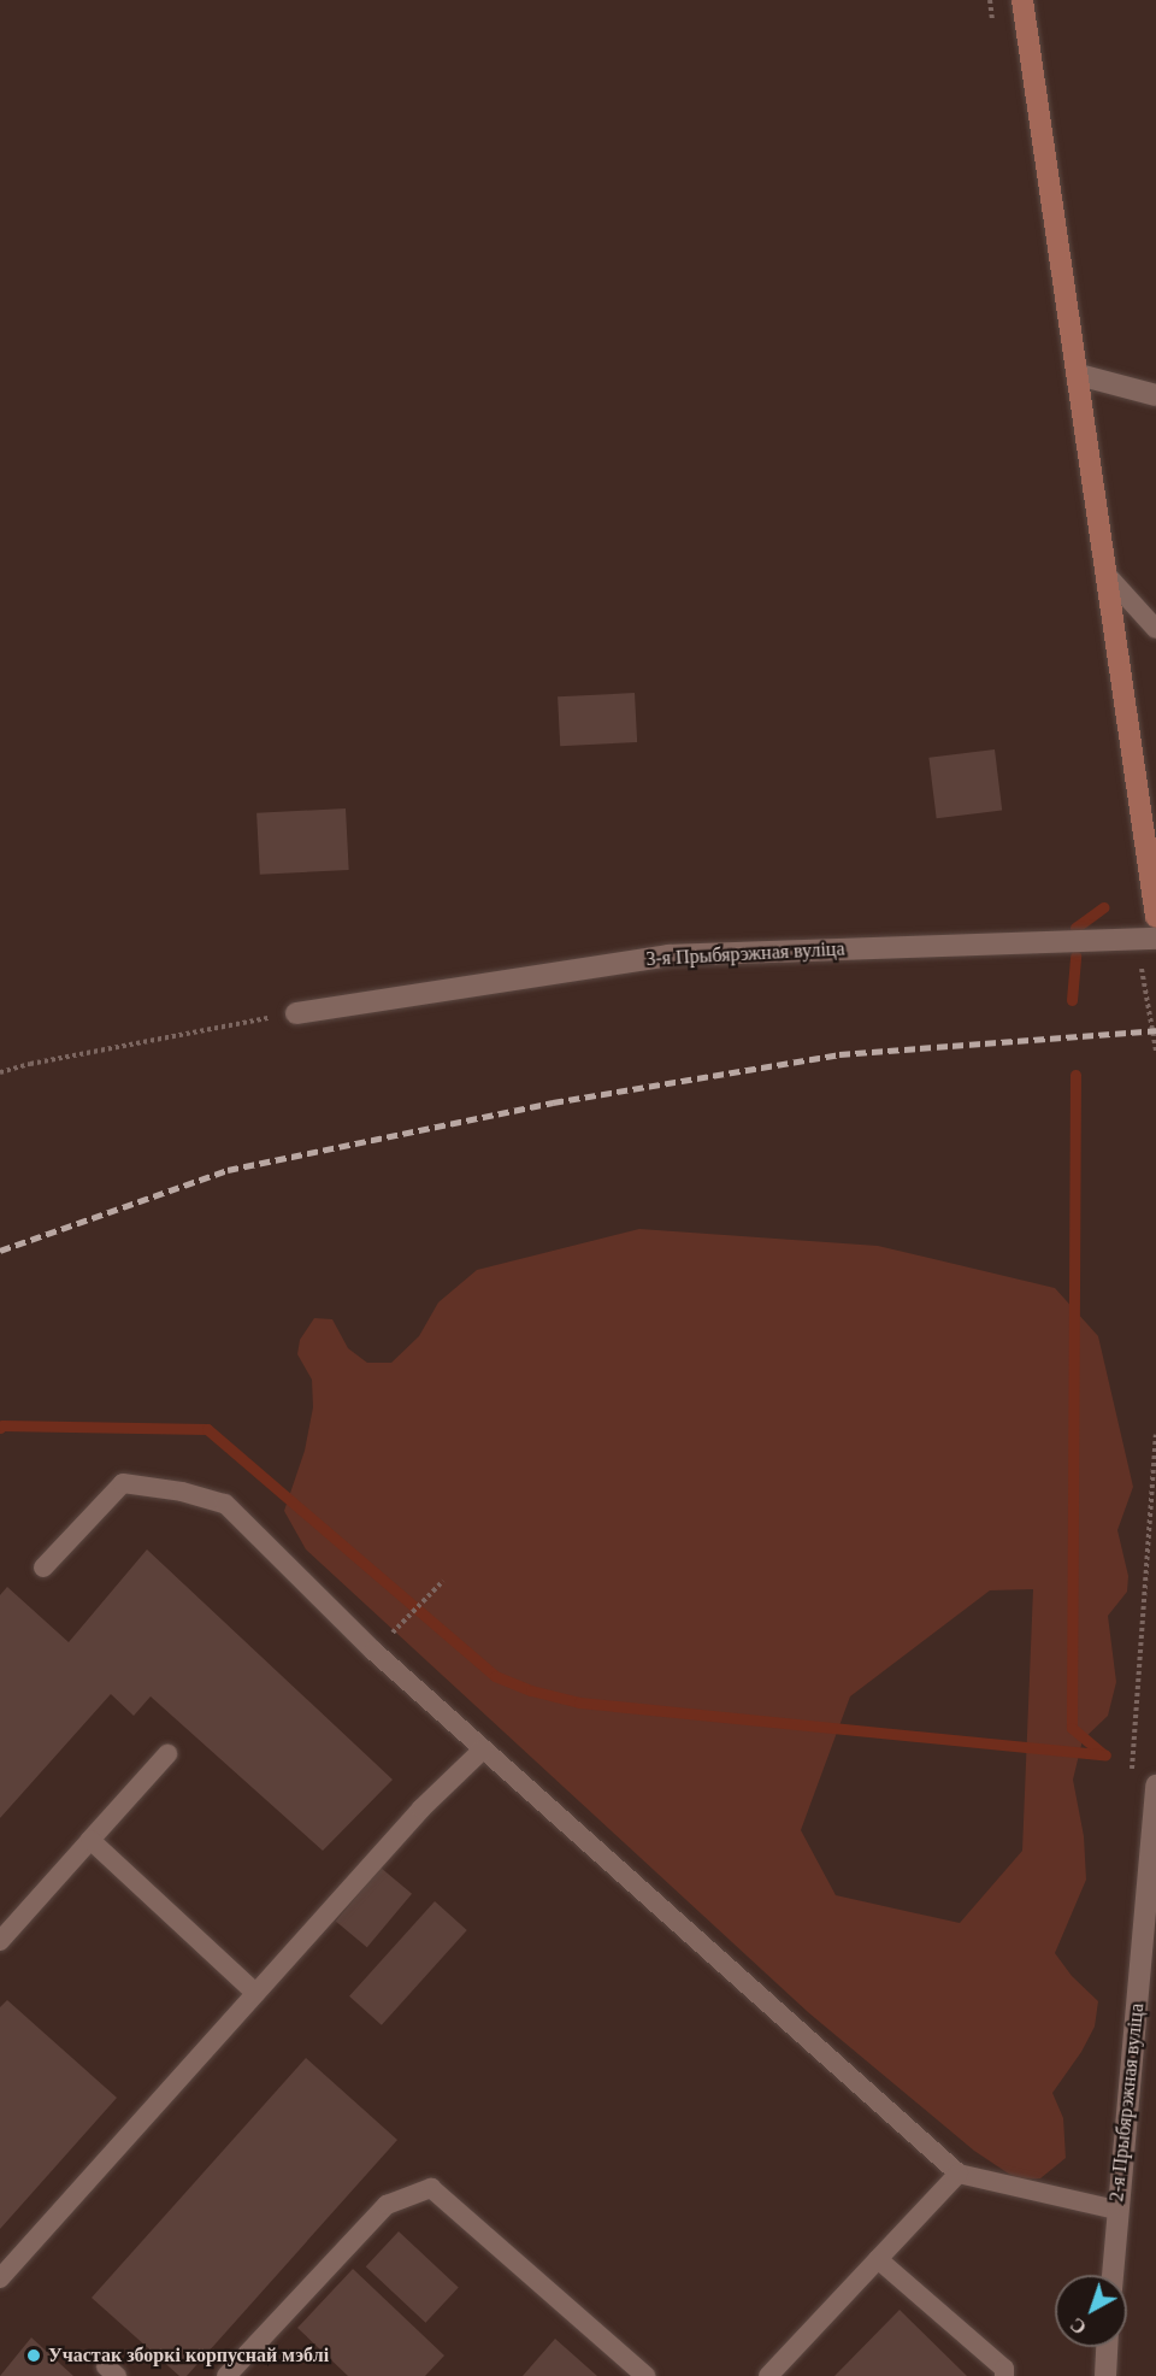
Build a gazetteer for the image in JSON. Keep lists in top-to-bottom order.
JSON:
{
  "streets": {
    "street": ["3-я Прыбярэжная вуліца", "2-я Прыбярэжная вуліца"]
  },
  "places": ["Участак зборкі корпуснай мэблі"],
  "north": "bottom left"
}
